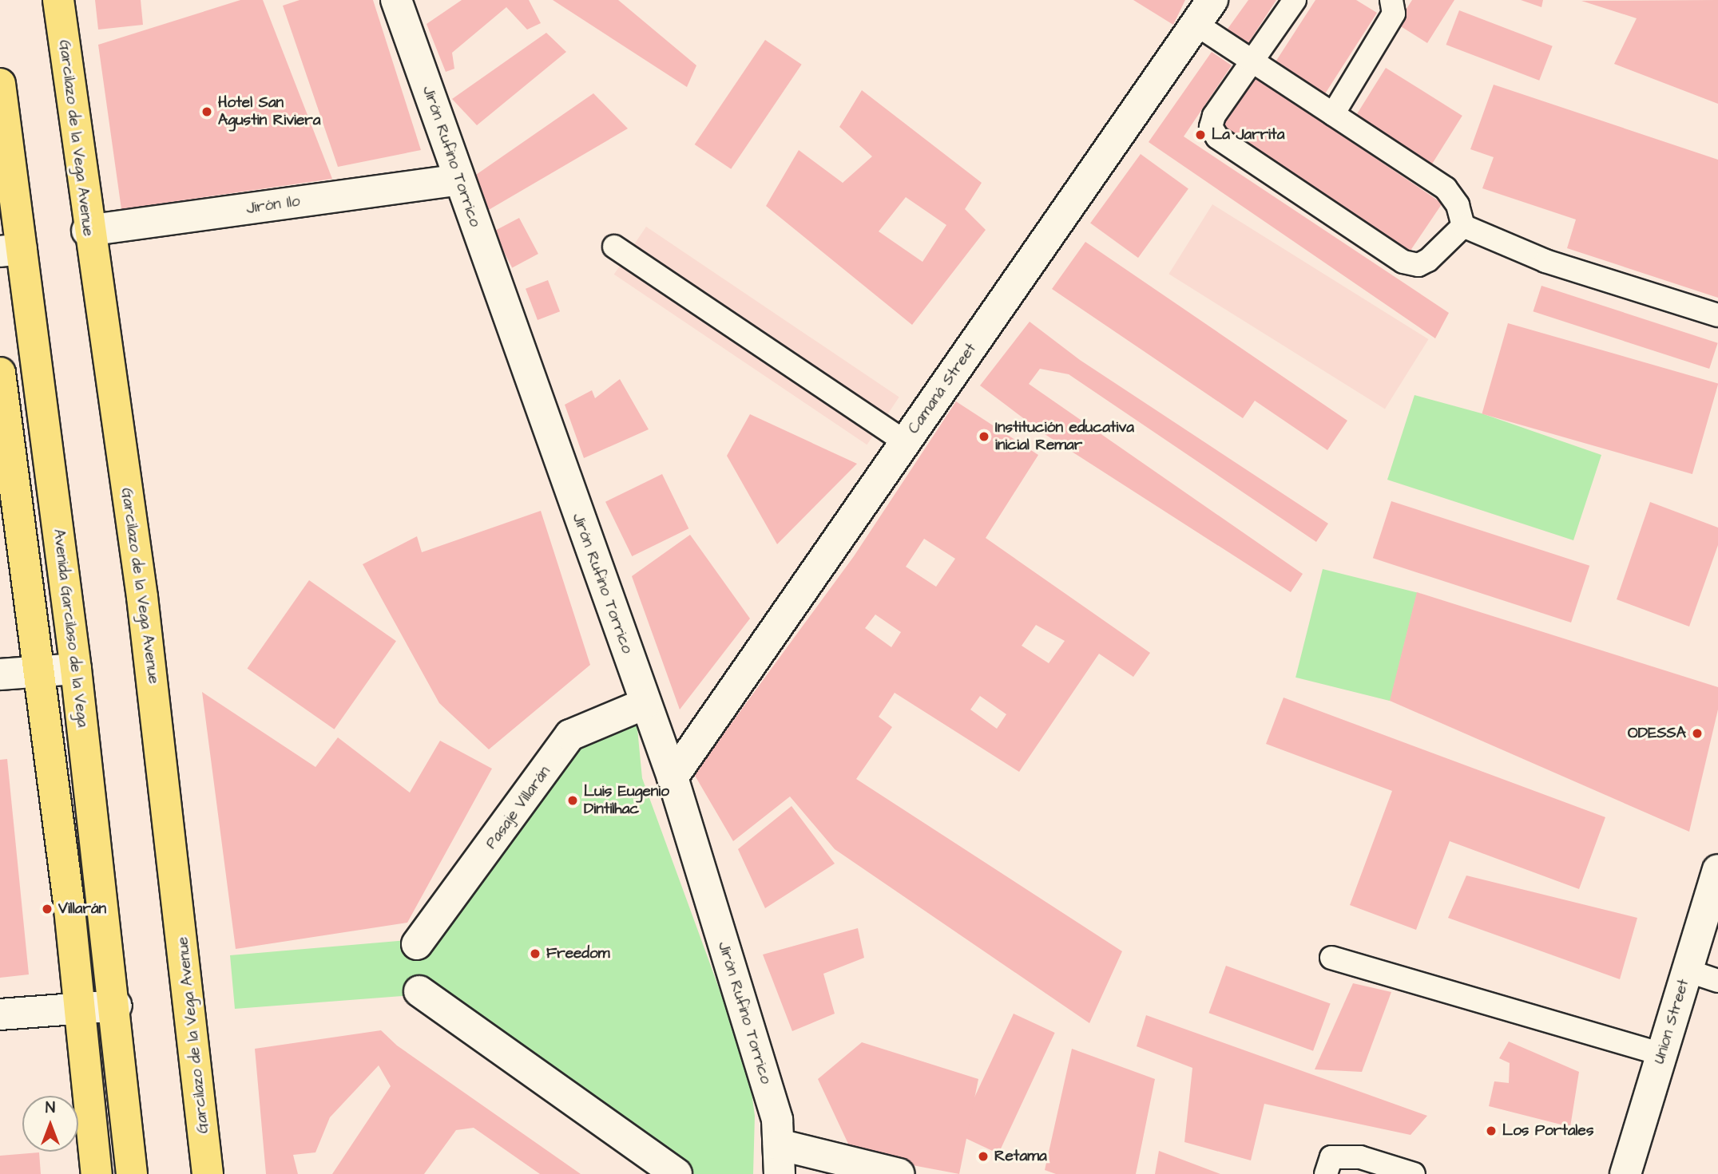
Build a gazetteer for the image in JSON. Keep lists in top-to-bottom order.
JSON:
{
  "streets": {
    "main road": ["Garcilazo de la Vega Avenue", "Avenida Garcilaso de la Vega"],
    "street": [
      "Jirón Rufino Torrico",
      "Jirón Ilo",
      "Camaná Street",
      "Pasaje Villarán",
      "Union Street"
    ]
  },
  "crossings": [
    ["Garcilazo de la Vega Avenue", "Jirón Ilo"],
    ["Jirón Rufino Torrico", "Jirón Ilo"],
    ["Jirón Rufino Torrico", "Camaná Street"],
    ["Jirón Rufino Torrico", "Pasaje Villarán"]
  ],
  "places": [
    "Hotel San Agustin Riviera",
    "La Jarrita",
    "Institución educativa inicial Remar",
    "ODESSA",
    "Luis Eugenio Dintilhac",
    "Villarán",
    "Freedom",
    "Los Portales",
    "Retama"
  ],
  "north": "top"
}
